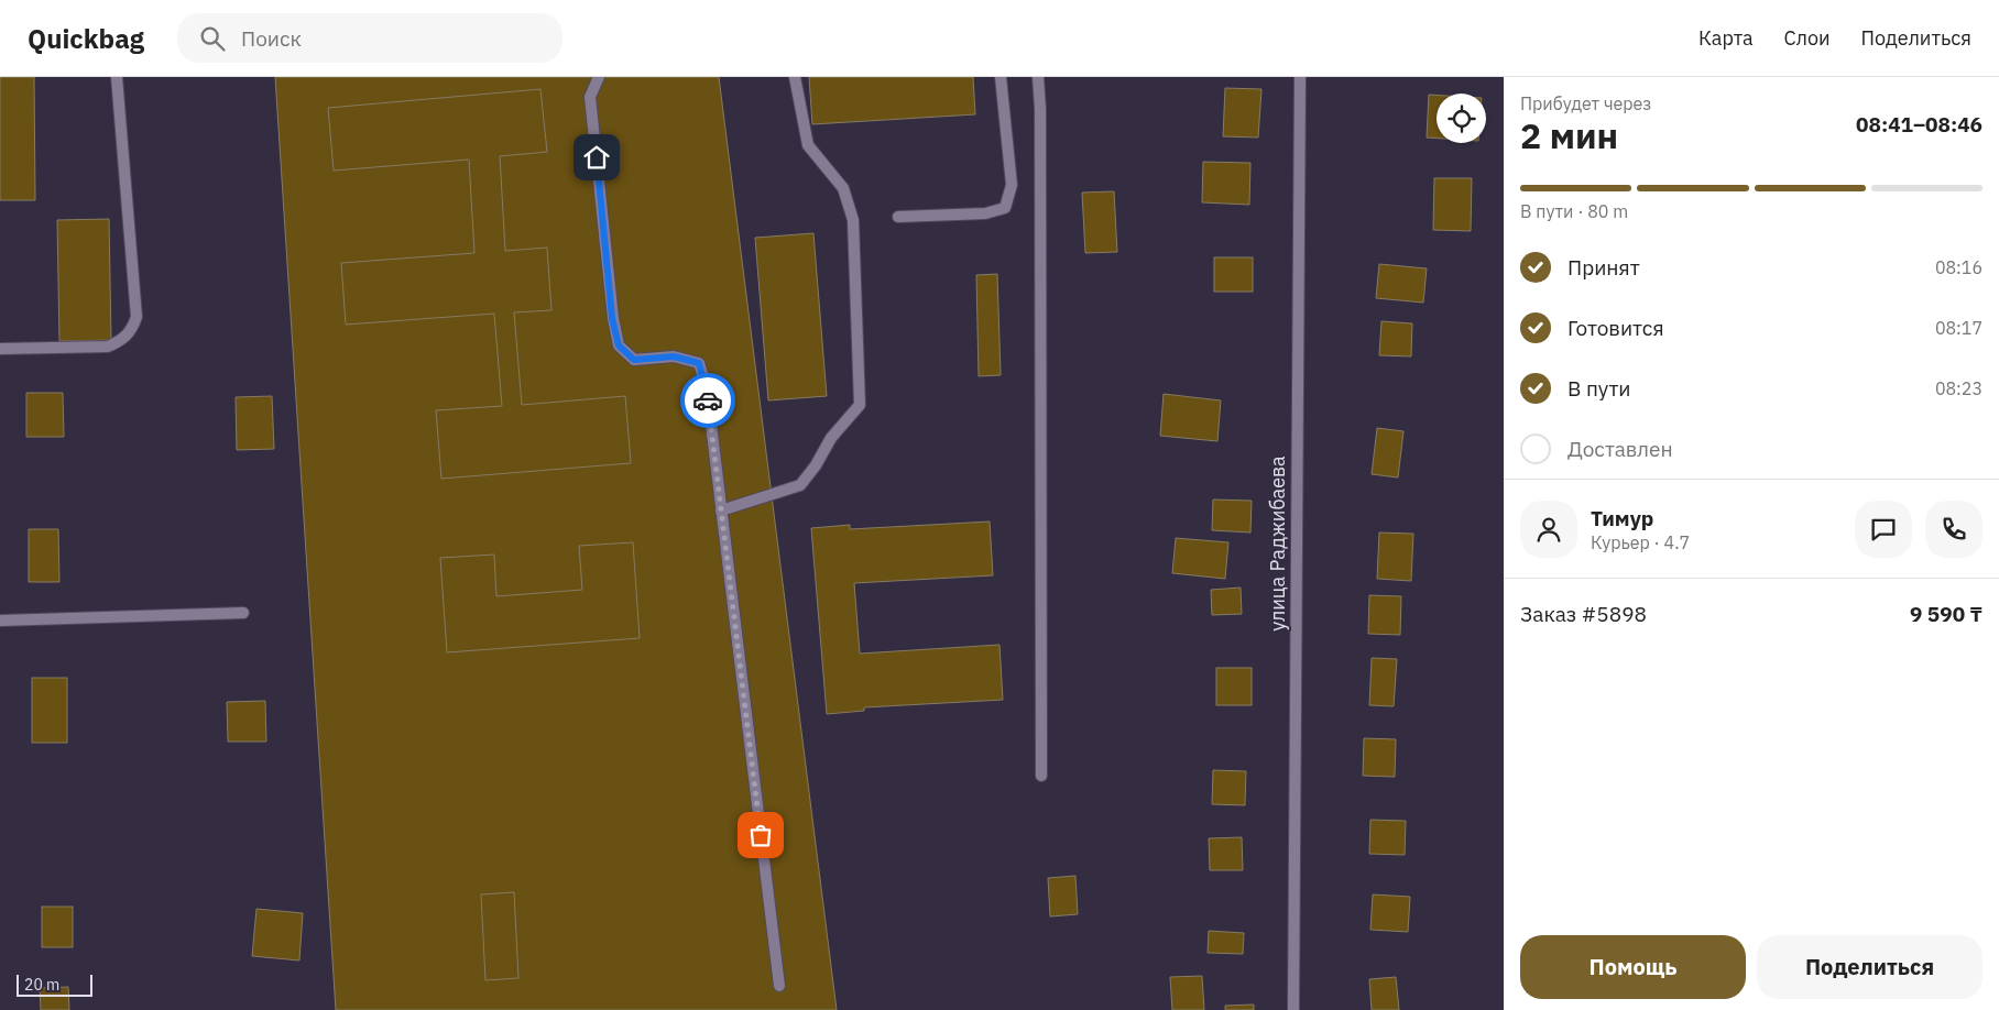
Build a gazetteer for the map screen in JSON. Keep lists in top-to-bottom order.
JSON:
{
  "streets": {
    "street": ["улица Раджибаева"]
  },
  "scale_bar": "20 m",
  "page": {
    "header": "Quickbag",
    "search": "Поиск",
    "nav": ["Карта", "Слои", "Поделиться"],
    "heading": ["2 мин", "Прибудет через", "08:41–08:46"],
    "panel": [
      "Тимур",
      "Курьер · 4.7",
      "Заказ #5898",
      "9 590 ₸"
    ],
    "bar": "В пути · 80 m",
    "list": [
      ["Принят", "08:16"],
      ["Готовится", "08:17"],
      ["В пути", "08:23"],
      "Доставлен"
    ],
    "buttons": ["Помощь", "Поделиться"],
    "scale": "20 m"
  }
}
